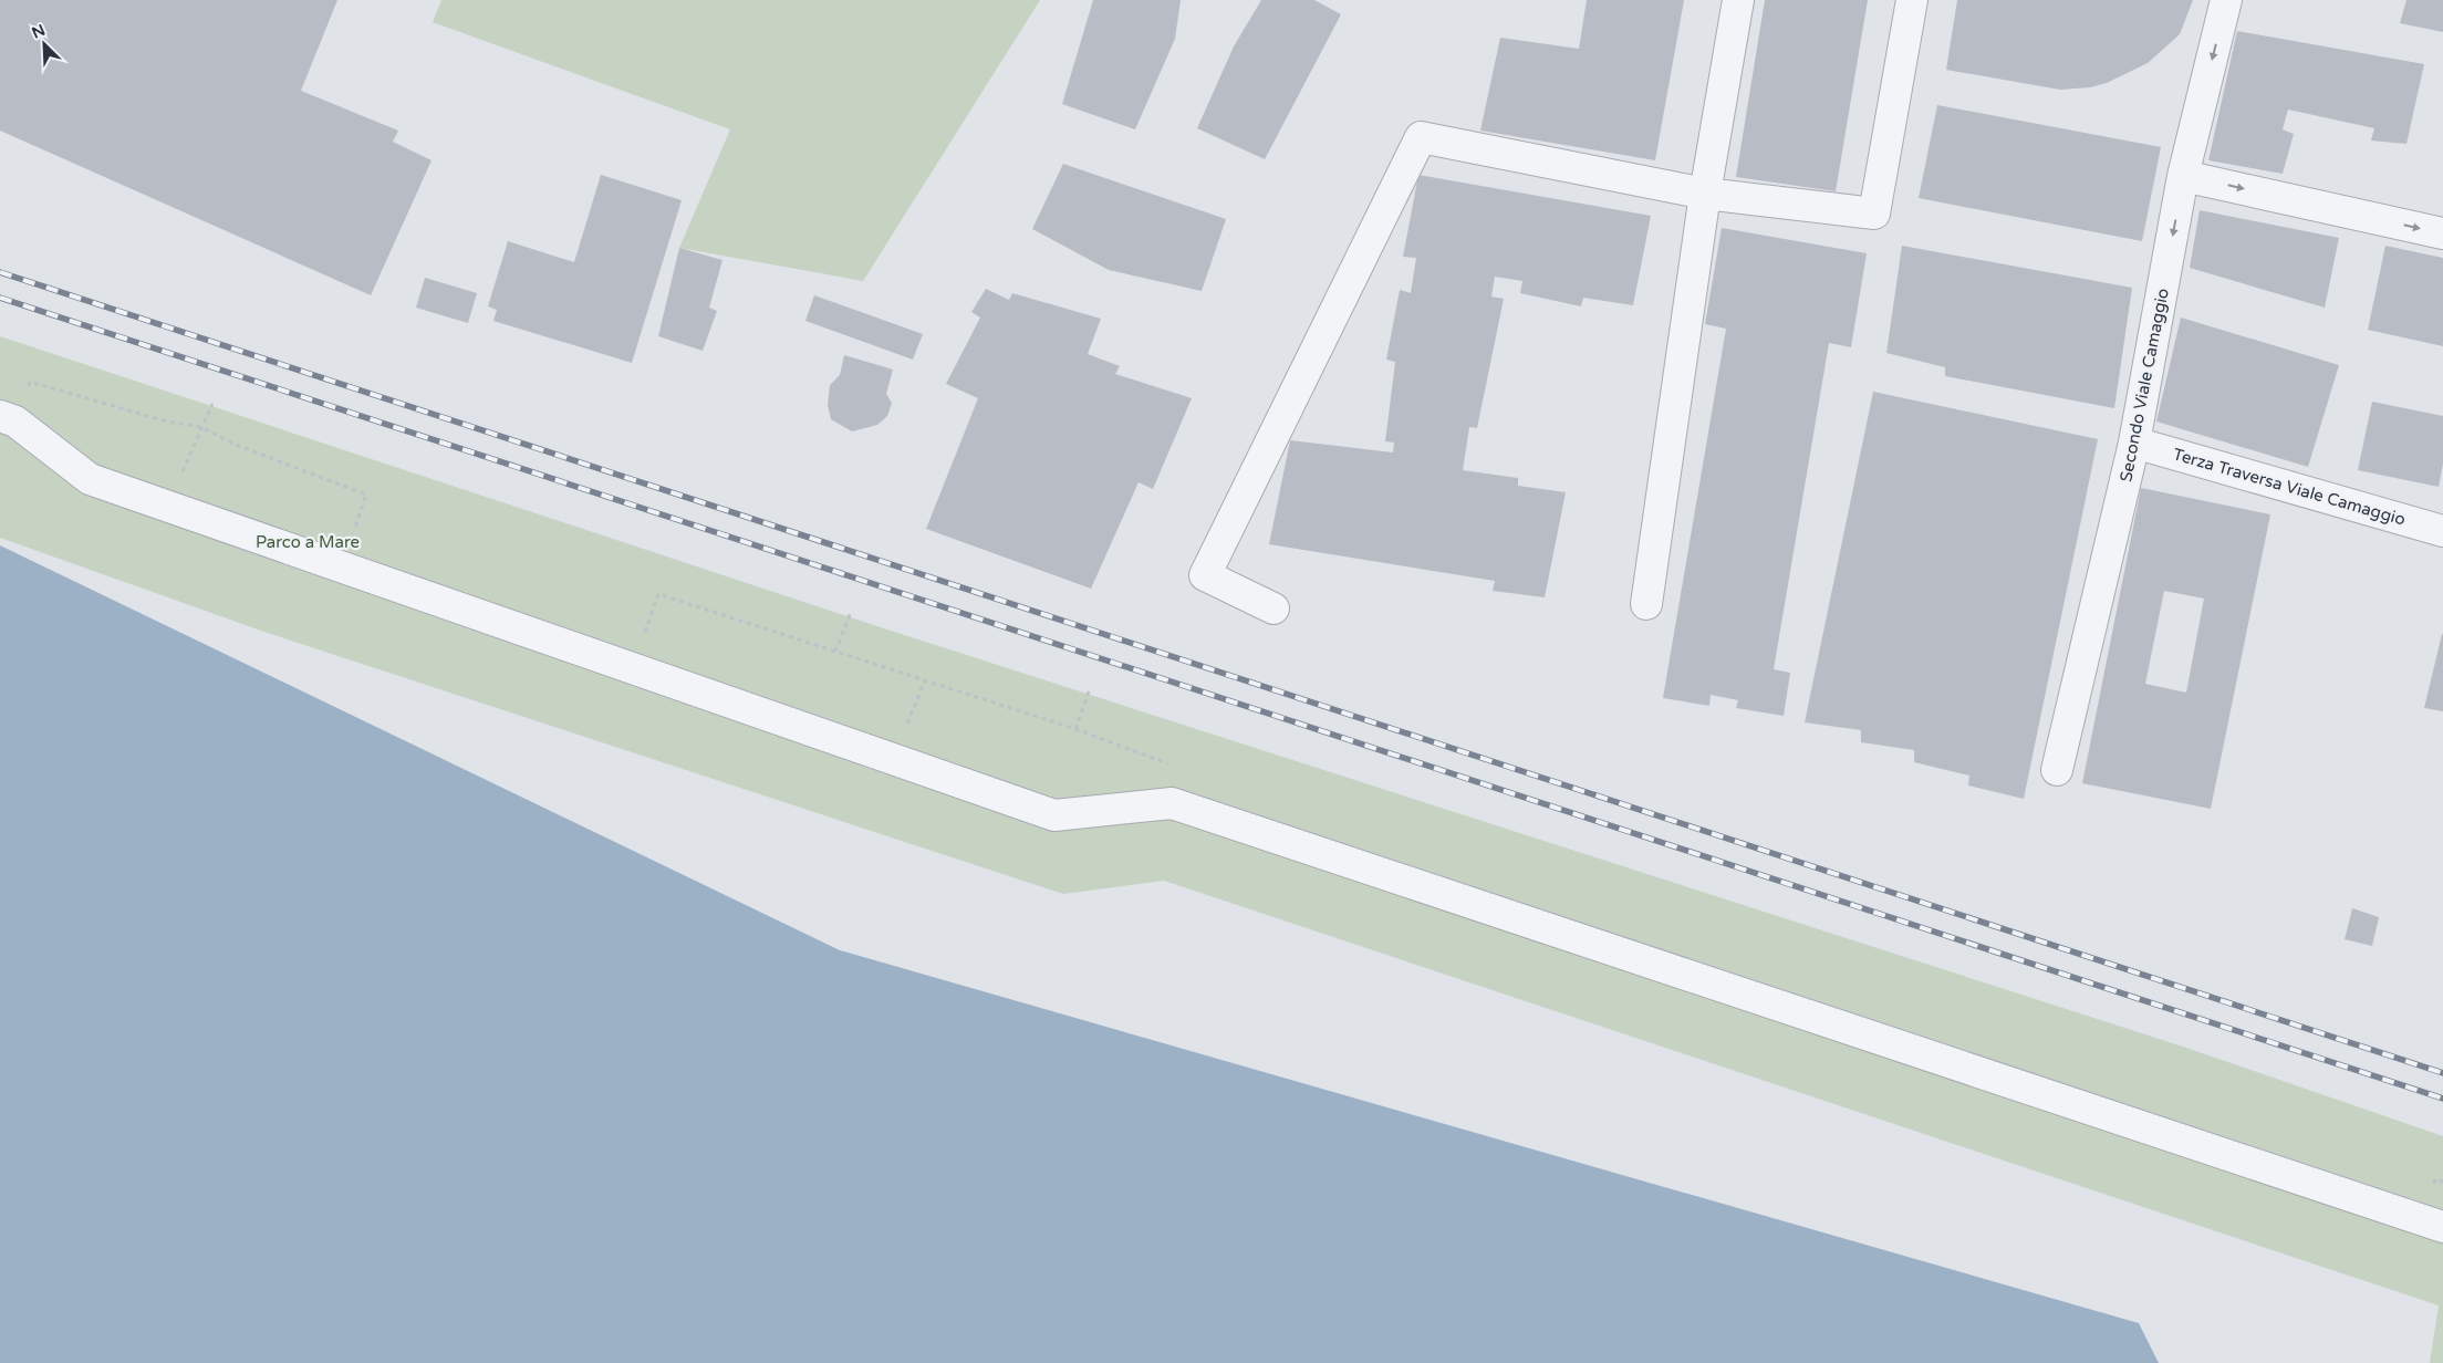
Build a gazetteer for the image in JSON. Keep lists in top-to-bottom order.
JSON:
{
  "streets": {
    "street": ["Secondo Viale Camaggio", "Terza Traversa Viale Camaggio"]
  },
  "crossings": [
    ["Secondo Viale Camaggio", "Terza Traversa Viale Camaggio"]
  ],
  "one_way": ["Secondo Viale Camaggio"],
  "parks": ["Parco a Mare"],
  "north": "top left"
}
